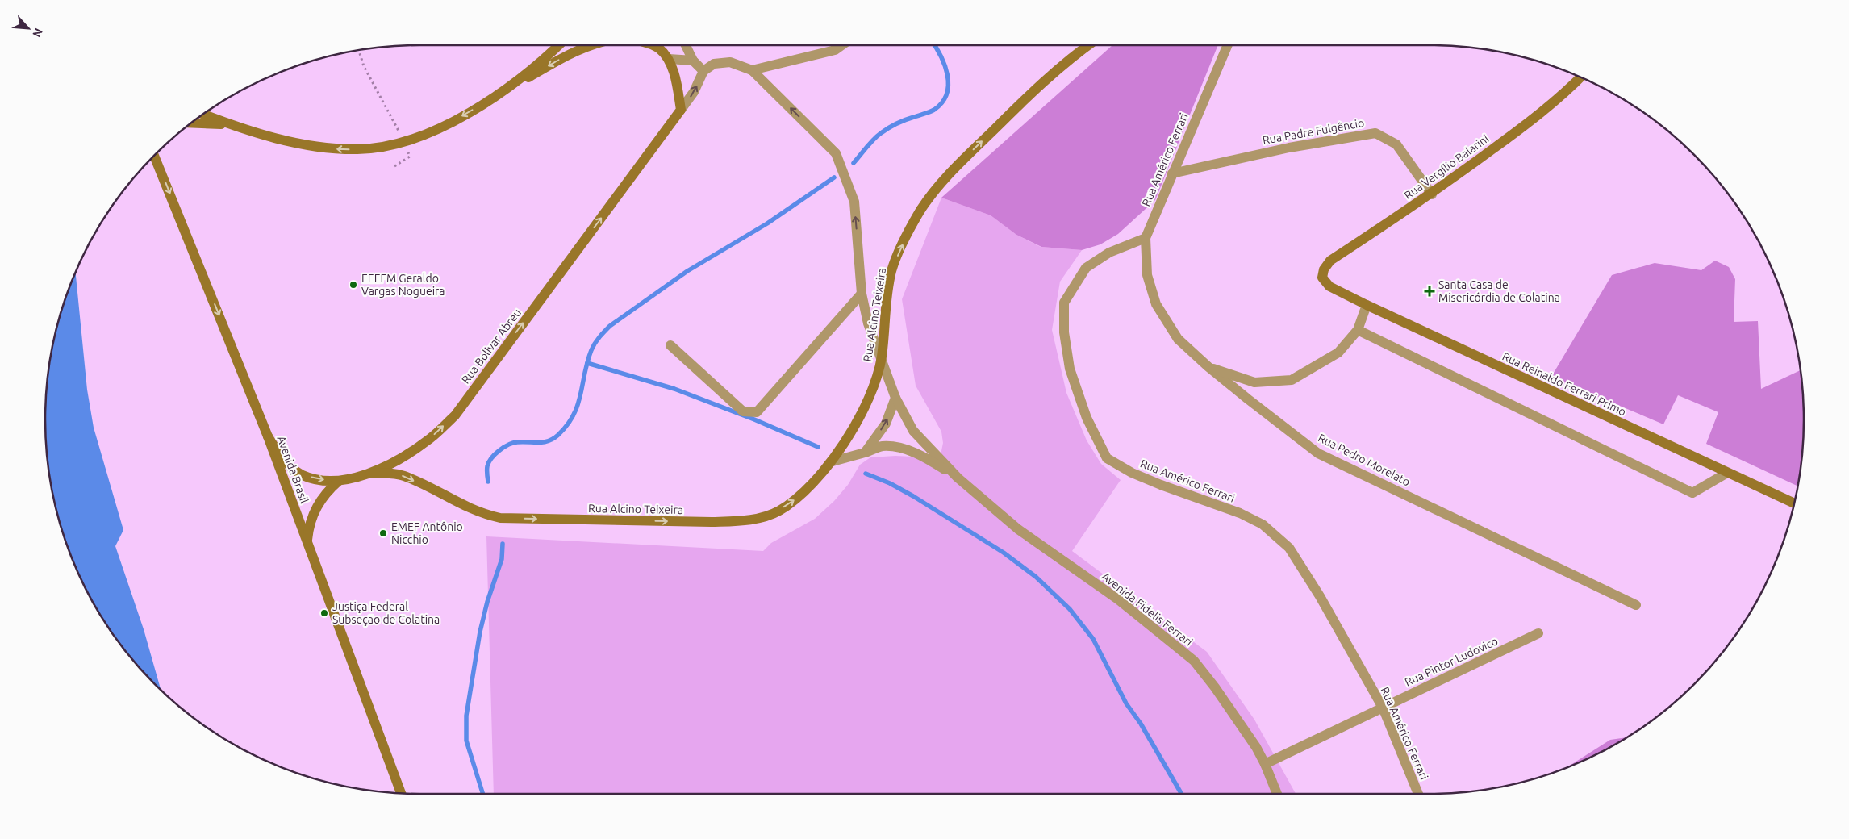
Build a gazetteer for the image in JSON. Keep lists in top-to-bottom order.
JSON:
{
  "streets": {
    "main road": [
      "Rua Vergílio Balarini",
      "Rua Alcino Teixeira",
      "Rua Bolivar Abreu",
      "Rua Reinaldo Ferrari Primo",
      "Avenida Brasil"
    ],
    "street": [
      "Rua Padre Fulgêncio",
      "Rua Américo Ferrari",
      "Rua Pedro Morelato",
      "Avenida Fidelis Ferrari",
      "Rua Pintor Ludovico"
    ]
  },
  "crossings": [
    ["Rua Padre Fulgêncio", "Rua Américo Ferrari"],
    ["Rua Padre Fulgêncio", "Rua Vergílio Balarini"],
    ["Rua Américo Ferrari", "Rua Pedro Morelato"],
    ["Rua Américo Ferrari", "Rua Pintor Ludovico"],
    ["Rua Vergílio Balarini", "Rua Reinaldo Ferrari Primo"],
    ["Rua Alcino Teixeira", "Rua Bolivar Abreu"],
    ["Rua Alcino Teixeira", "Avenida Fidelis Ferrari"],
    ["Rua Bolivar Abreu", "Avenida Brasil"],
    ["Avenida Fidelis Ferrari", "Rua Pintor Ludovico"]
  ],
  "one_way": ["Rua Alcino Teixeira", "Rua Bolivar Abreu", "Avenida Brasil"],
  "places": {
    "other": ["EEEFM Geraldo Vargas Nogueira", "EMEF Antônio Nicchio", "Justiça Federal Subseção de Colatina"],
    "health": ["Santa Casa de Misericórdia de Colatina"]
  },
  "north": "bottom right"
}
